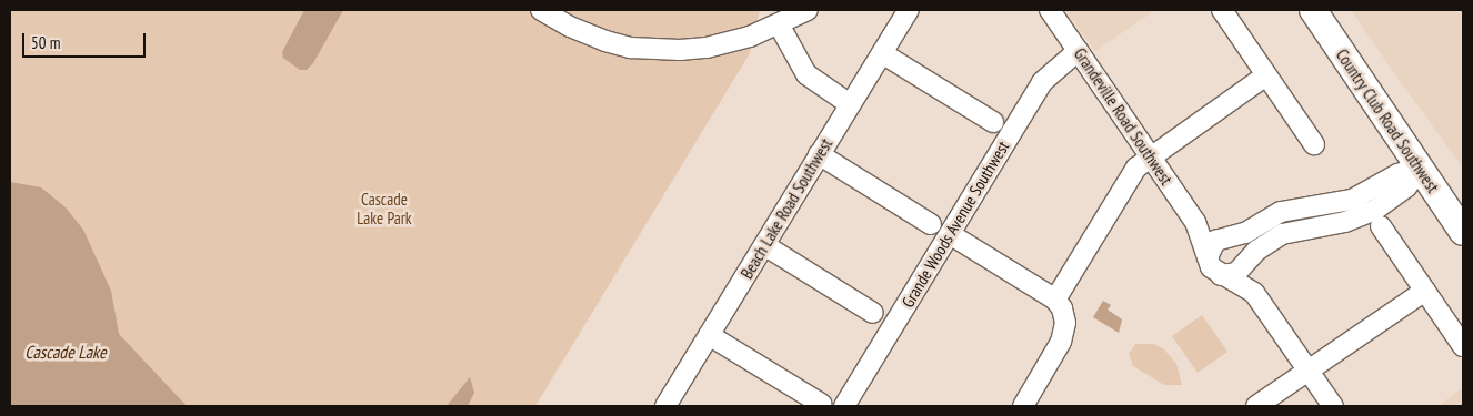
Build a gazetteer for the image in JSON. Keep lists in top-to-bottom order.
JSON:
{
  "streets": {
    "main road": ["Country Club Road Southwest"],
    "street": ["Grandeville Road Southwest", "Beach Lake Road Southwest", "Grande Woods Avenue Southwest"]
  },
  "crossings": [
    ["Grandeville Road Southwest", "Grande Woods Avenue Southwest"]
  ],
  "water": ["Cascade Lake"],
  "parks": ["Cascade Lake Park"],
  "scale_bar": "50 m"
}
